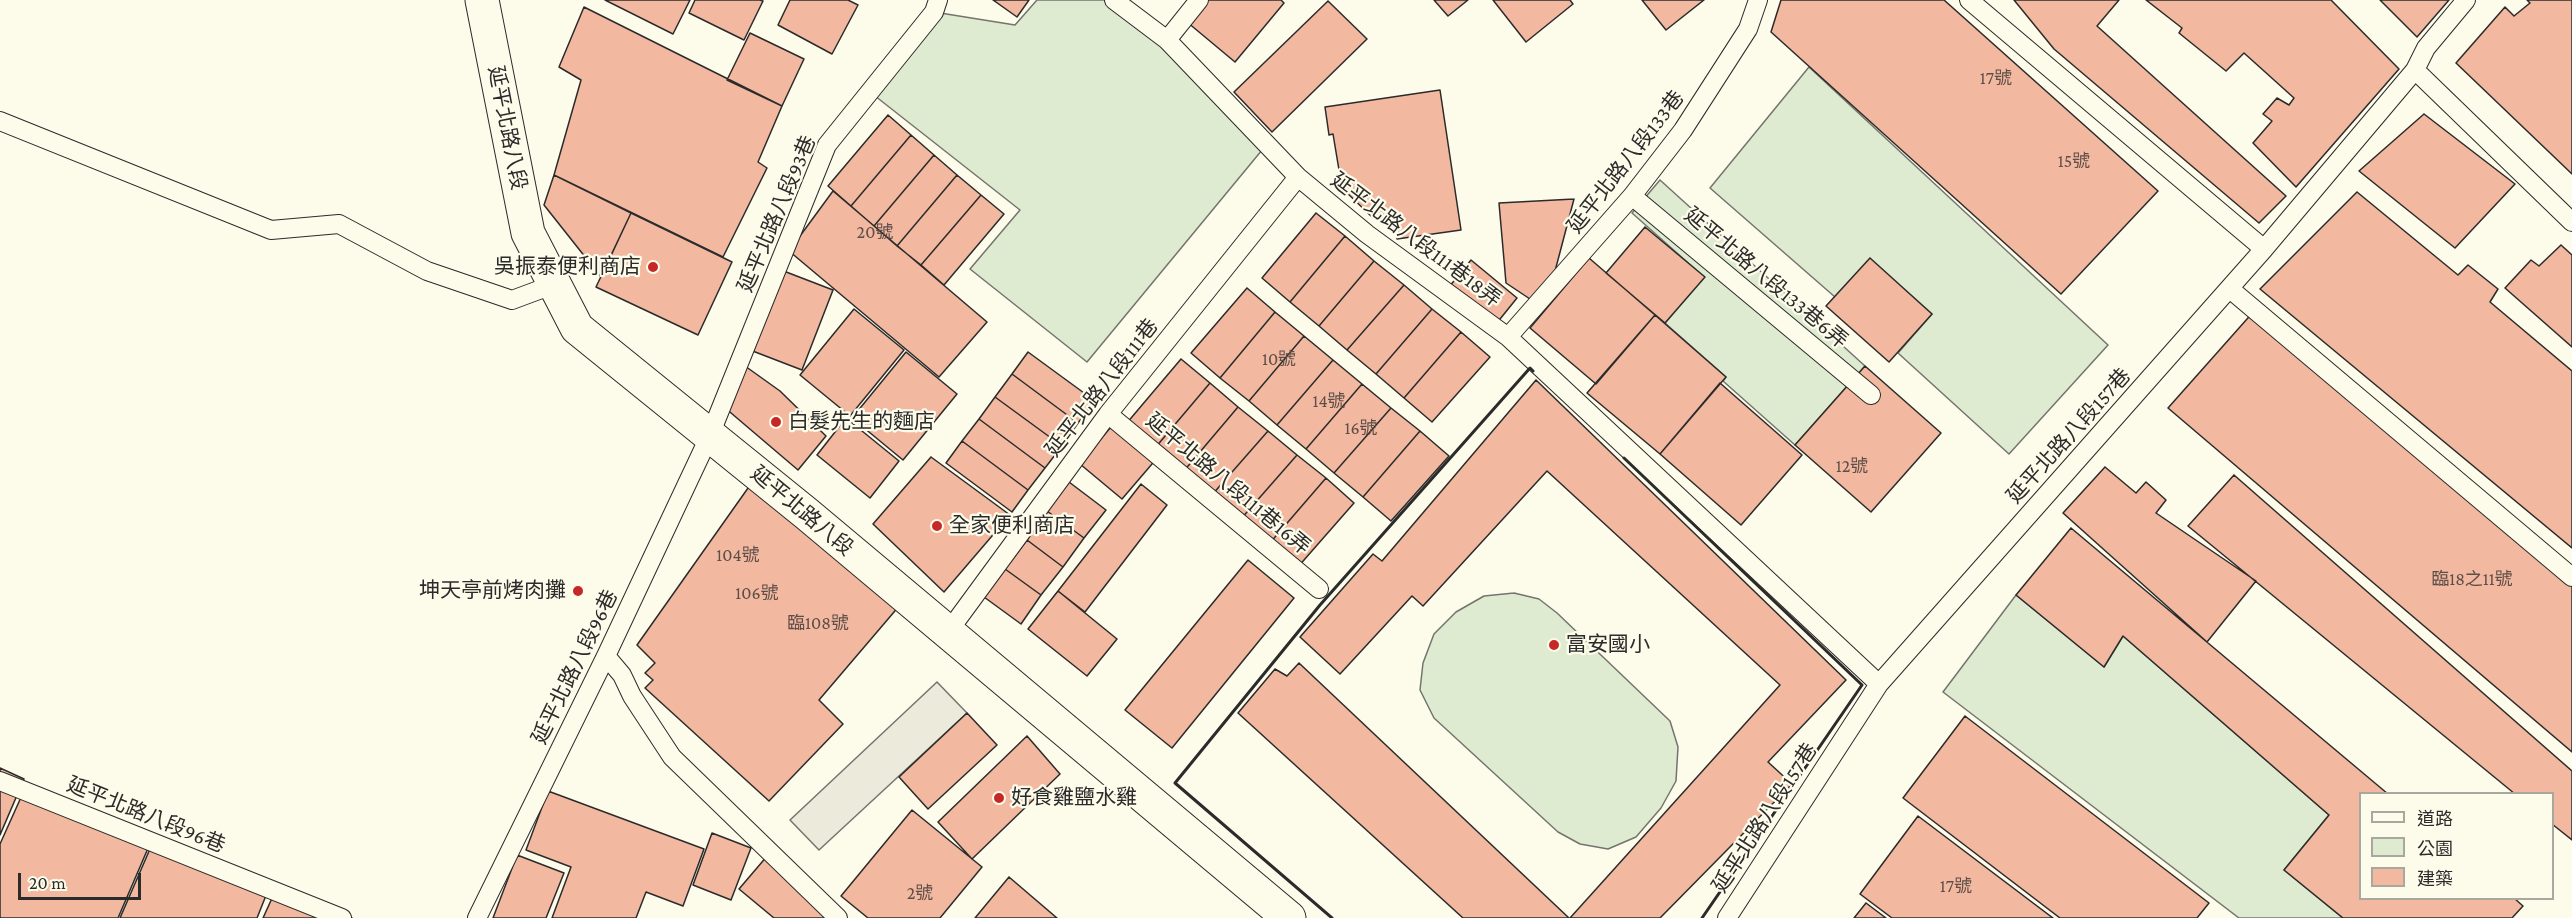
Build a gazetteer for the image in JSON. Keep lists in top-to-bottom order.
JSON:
{
  "streets": {
    "street": ["延平北路八段"],
    "lane": [
      "延平北路八段133巷",
      "延平北路八段93巷",
      "延平北路八段111巷18弄",
      "延平北路八段133巷6弄",
      "延平北路八段111巷",
      "延平北路八段157巷",
      "延平北路八段111巷16弄",
      "延平北路八段96巷"
    ]
  },
  "crossings": [
    ["延平北路八段", "延平北路八段93巷"],
    ["延平北路八段", "延平北路八段111巷"],
    ["延平北路八段", "延平北路八段96巷"],
    ["延平北路八段133巷", "延平北路八段111巷18弄"],
    ["延平北路八段133巷", "延平北路八段133巷6弄"],
    ["延平北路八段93巷", "延平北路八段96巷"],
    ["延平北路八段111巷18弄", "延平北路八段111巷"],
    ["延平北路八段111巷18弄", "延平北路八段157巷"],
    ["延平北路八段111巷", "延平北路八段111巷16弄"]
  ],
  "places": [
    "吳振泰便利商店",
    "白髮先生的麵店",
    "全家便利商店",
    "坤天亭前烤肉攤",
    "富安國小",
    "好食雞鹽水雞"
  ],
  "house_numbers": [
    "17號",
    "15號",
    "20號",
    "10號",
    "14號",
    "16號",
    "12號",
    "104號",
    "臨18之11號",
    "106號",
    "臨108號",
    "17號",
    "2號"
  ],
  "legend": ["道路", "公園", "建築"],
  "scale_bar": "20 m"
}
